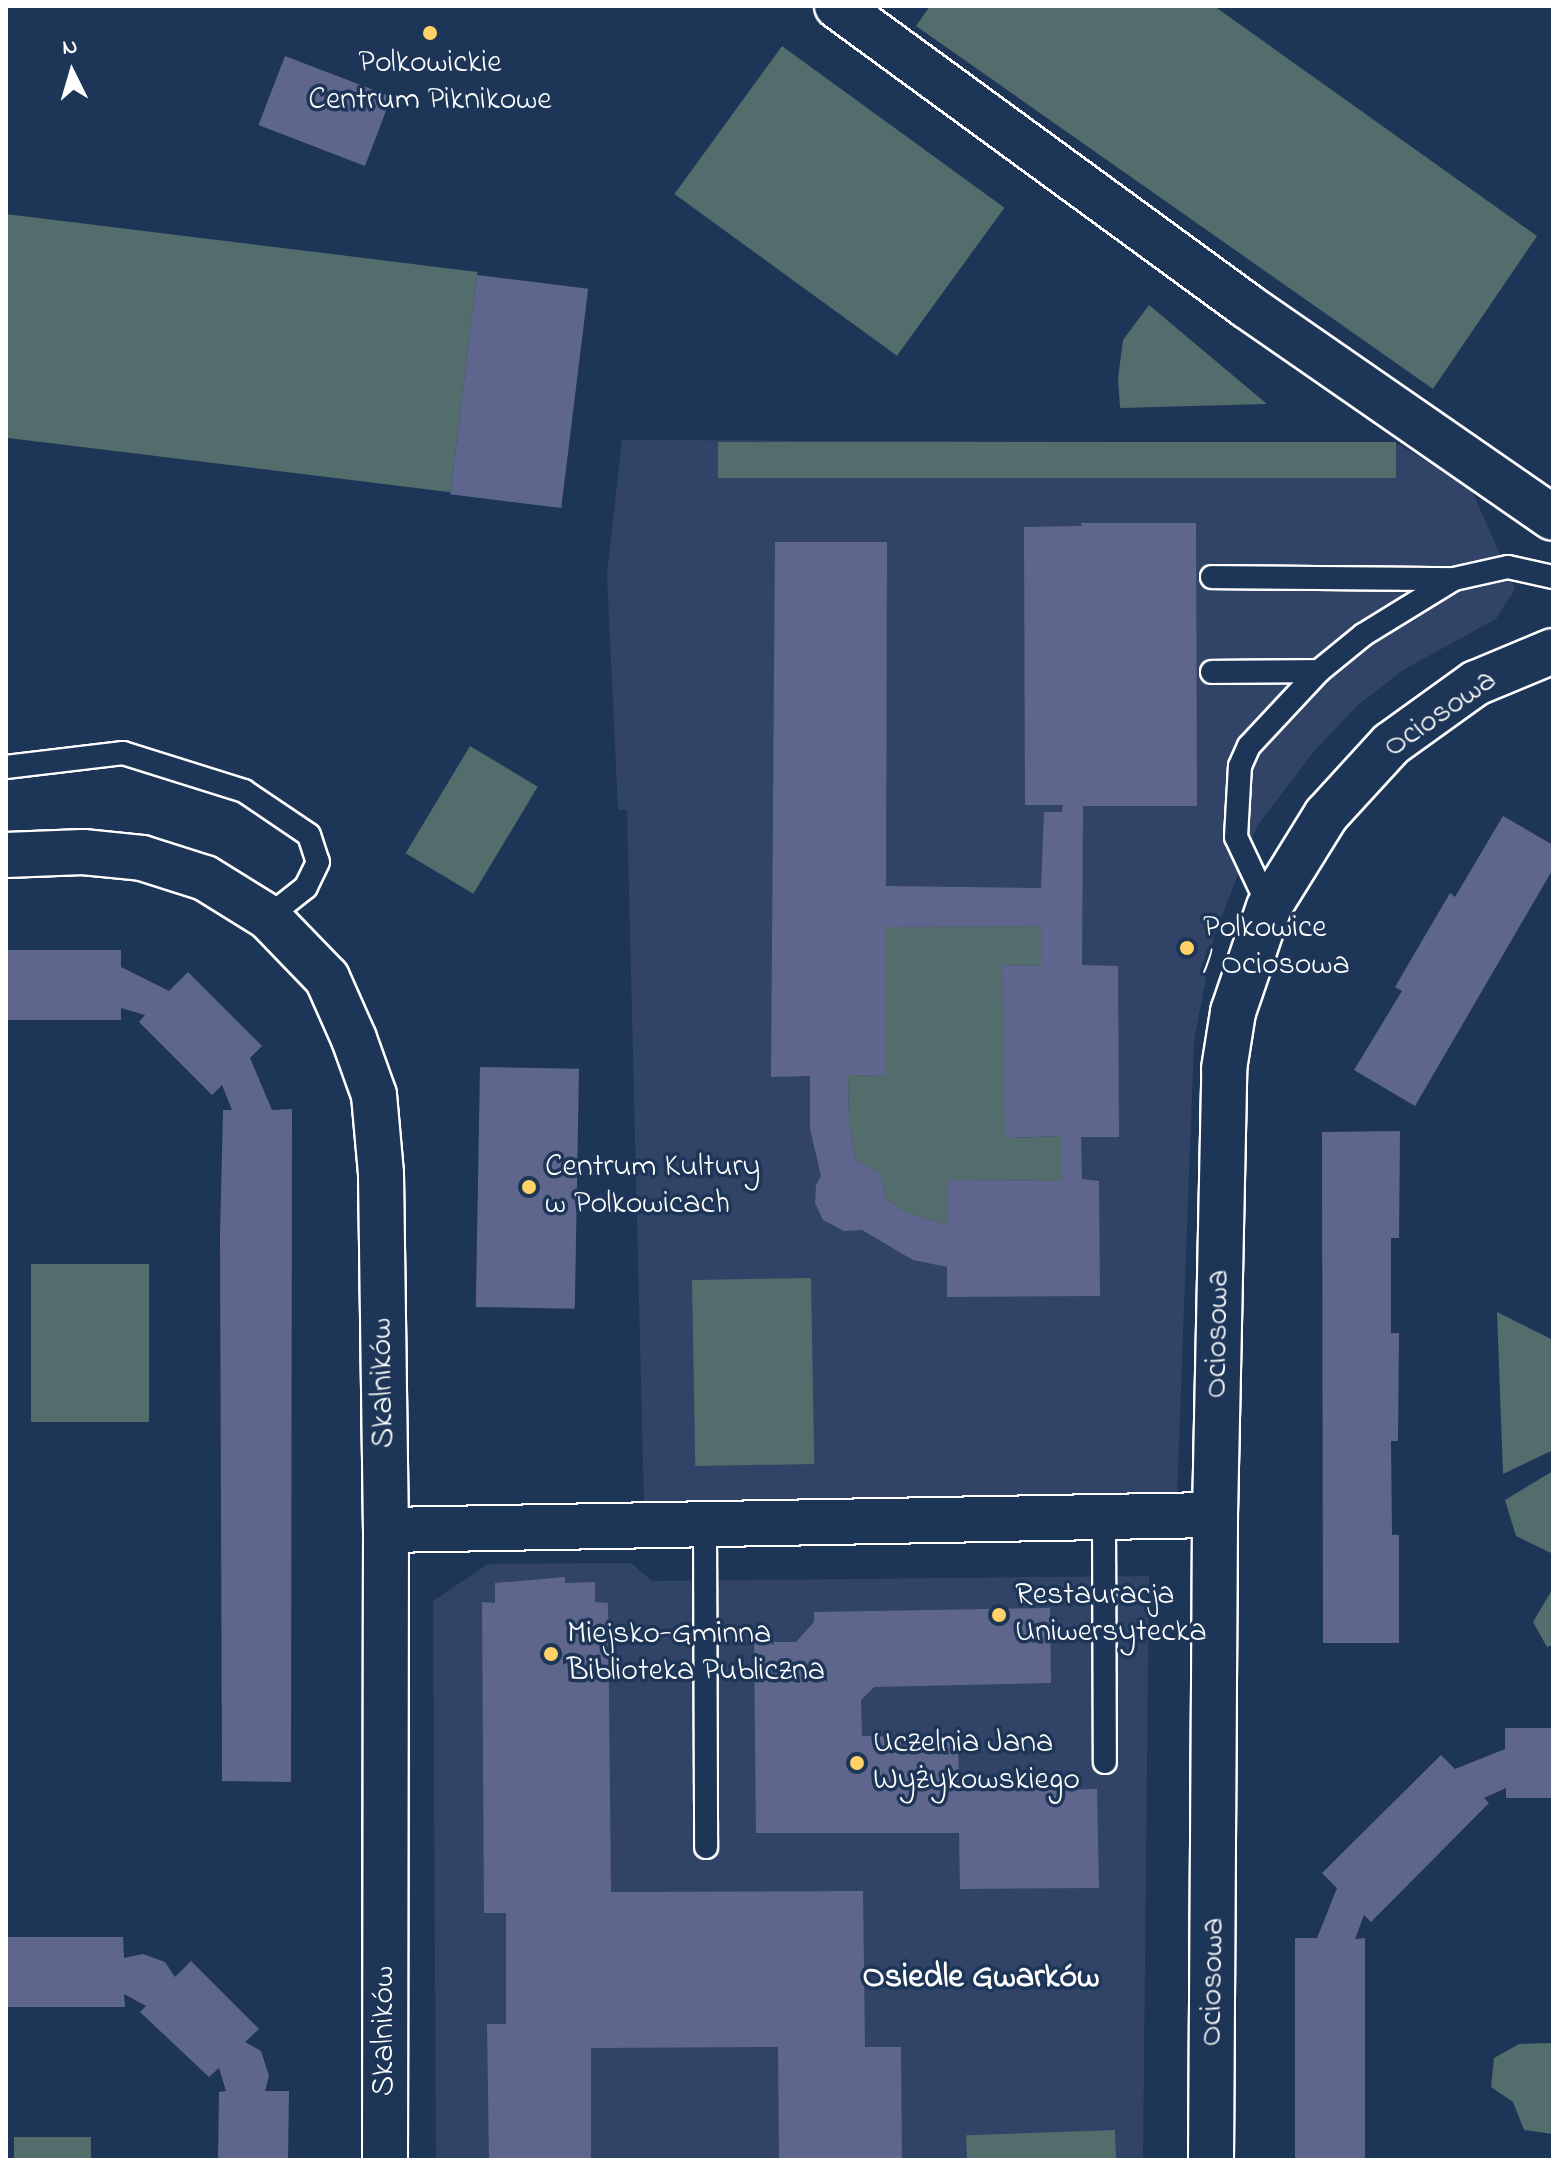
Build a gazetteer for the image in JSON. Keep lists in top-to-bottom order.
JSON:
{
  "streets": {
    "street": ["Ociosowa", "Skalników"]
  },
  "districts": ["Osiedle Gwarków"],
  "places": [
    "Polkowickie Centrum Piknikowe",
    "Polkowice / Ociosowa",
    "Centrum Kultury w Polkowicach",
    "Restauracja Uniwersytecka",
    "Miejsko-Gminna Biblioteka Publiczna",
    "Uczelnia Jana Wyżykowskiego"
  ],
  "north": "top"
}
